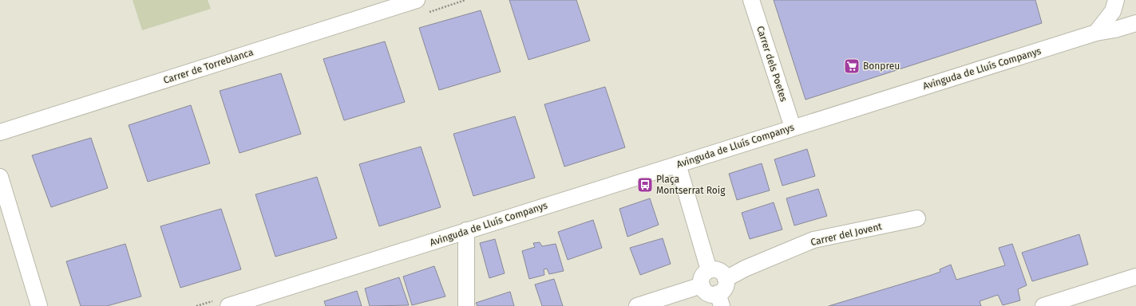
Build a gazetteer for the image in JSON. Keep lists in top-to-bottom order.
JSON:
{
  "streets": {
    "street": [
      "Carrer dels Poetes",
      "Carrer de Torreblanca",
      "Avinguda de Lluís Companys",
      "Carrer del Jovent"
    ]
  },
  "crossings": [
    ["Carrer dels Poetes", "Avinguda de Lluís Companys"]
  ],
  "places": {
    "supermarket": ["Bonpreu"],
    "bus stop": ["Plaça Montserrat Roig"]
  }
}
